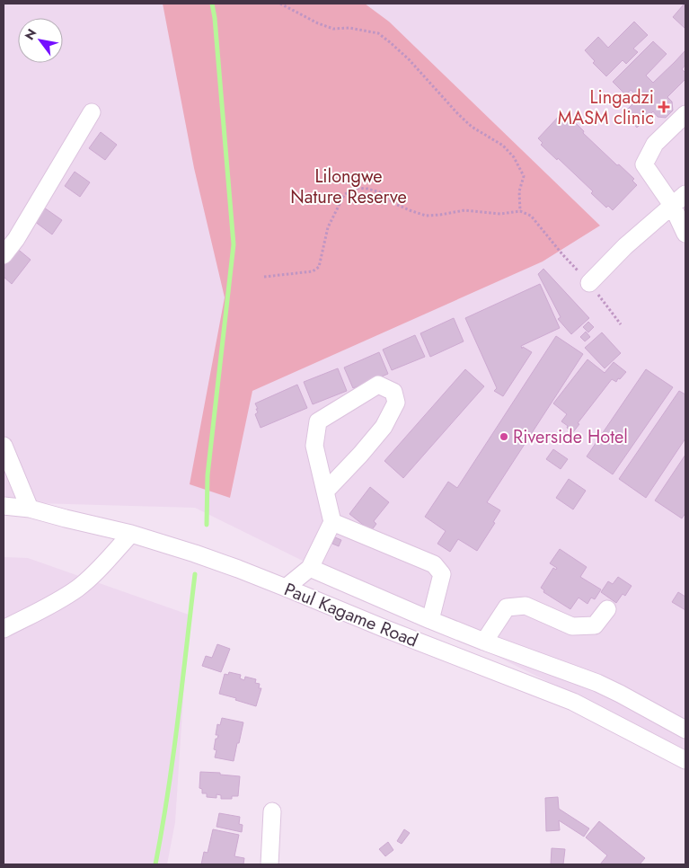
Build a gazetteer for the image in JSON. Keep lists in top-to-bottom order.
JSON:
{
  "streets": {
    "street": ["Paul Kagame Road"]
  },
  "parks": ["Lilongwe Nature Reserve"],
  "places": {
    "health": ["Lingadzi MASM clinic"],
    "other": ["Riverside Hotel"]
  },
  "north": "top left"
}
